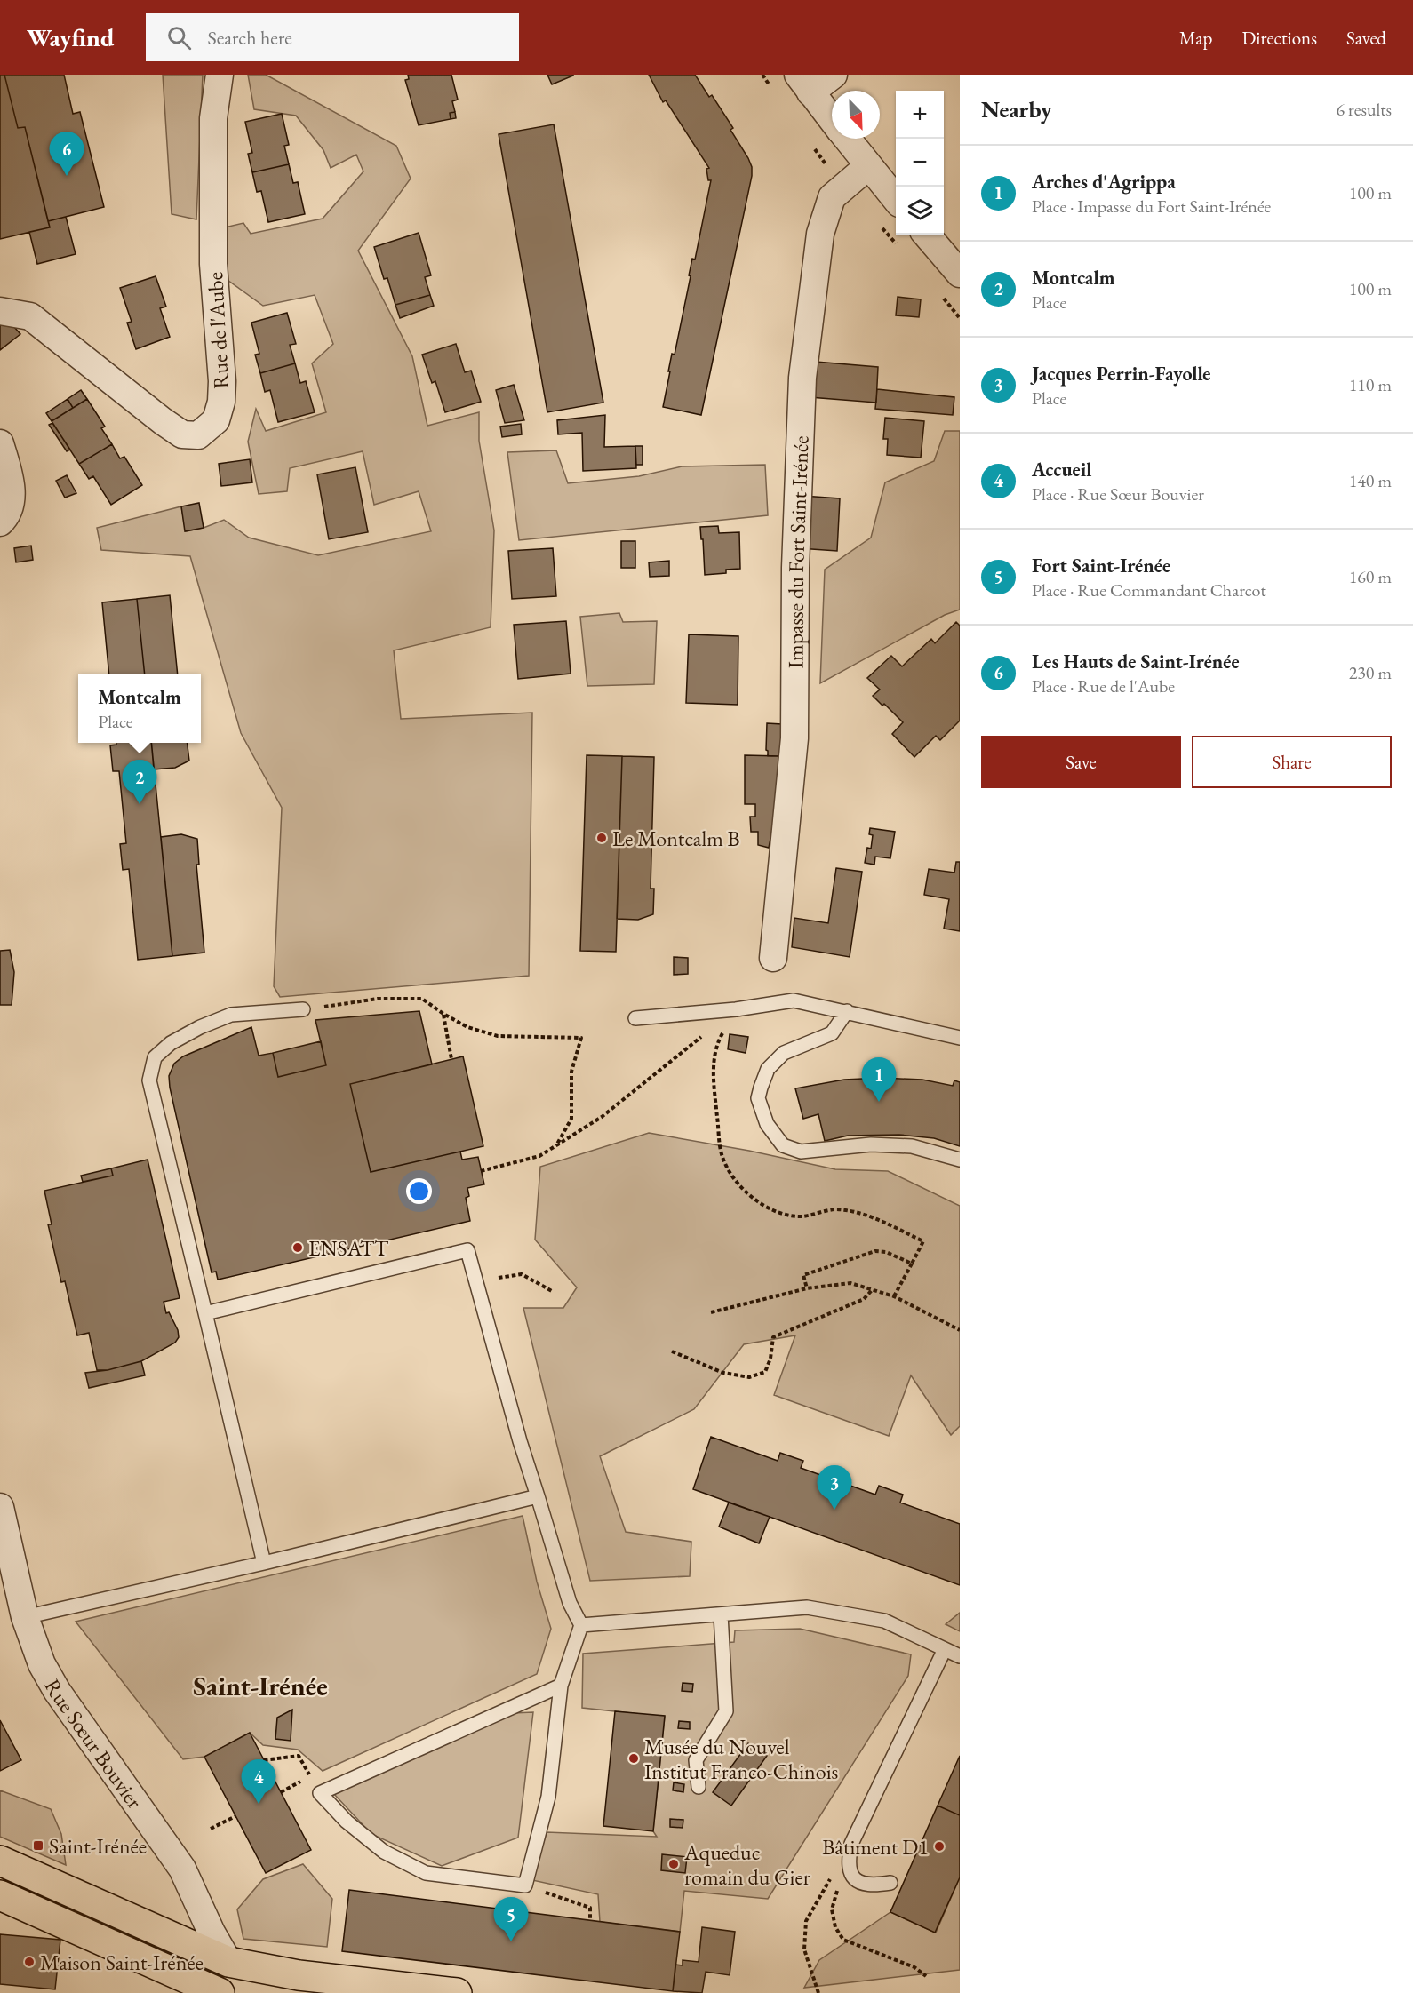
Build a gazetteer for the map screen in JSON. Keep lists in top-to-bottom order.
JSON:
{
  "streets": {
    "street": ["Rue de l'Aube", "Impasse du Fort Saint-Irénée", "Rue Sœur Bouvier"]
  },
  "districts": ["Saint-Irénée"],
  "places": {
    "other": [
      "Le Montcalm B",
      "ENSATT",
      "Musée du Nouvel Institut Franco-Chinois",
      "Bâtiment D1",
      "Aqueduc romain du Gier",
      "Maison Saint-Irénée"
    ],
    "transit": ["Saint-Irénée"]
  },
  "north": "bottom right",
  "page": {
    "header": "Wayfind",
    "search": "Search here",
    "nav": ["Map", "Directions", "Saved"],
    "heading": ["Nearby", "6 results"],
    "map_buttons": ["+", "−"],
    "pins": [
      "6",
      "2",
      "1",
      "3",
      "4",
      "5"
    ],
    "list": [
      {
        "mark": "1",
        "name": "Arches d'Agrippa",
        "note": "Place · Impasse du Fort Saint-Irénée",
        "value": "100 m"
      },
      {
        "mark": "2",
        "name": "Montcalm",
        "note": "Place",
        "value": "100 m"
      },
      {
        "mark": "3",
        "name": "Jacques Perrin-Fayolle",
        "note": "Place",
        "value": "110 m"
      },
      {
        "mark": "4",
        "name": "Accueil",
        "note": "Place · Rue Sœur Bouvier",
        "value": "140 m"
      },
      {
        "mark": "5",
        "name": "Fort Saint-Irénée",
        "note": "Place · Rue Commandant Charcot",
        "value": "160 m"
      },
      {
        "mark": "6",
        "name": "Les Hauts de Saint-Irénée",
        "note": "Place · Rue de l'Aube",
        "value": "230 m"
      }
    ],
    "popup": ["Montcalm", "Place"],
    "buttons": ["Save", "Share"]
  }
}
